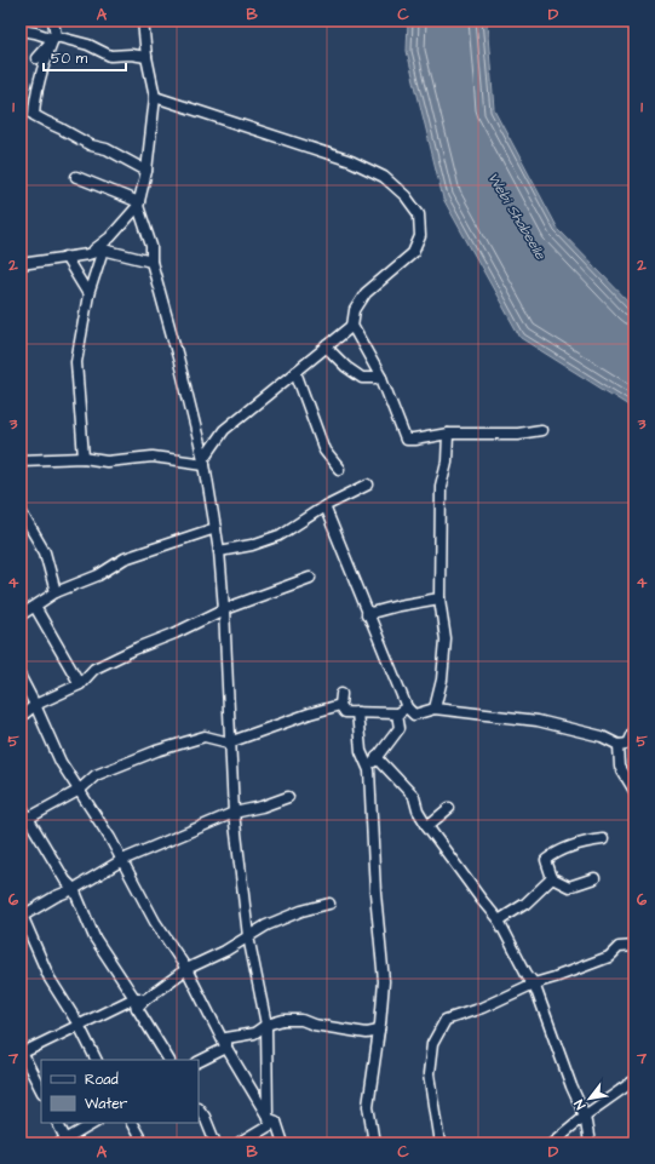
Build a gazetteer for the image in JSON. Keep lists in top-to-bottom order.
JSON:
{
  "water": ["Webi Shabeelle"],
  "legend": ["Road", "Water"],
  "scale_bar": "50 m",
  "north": "bottom left",
  "grid": {
    "columns": [
      "A",
      "B",
      "C",
      "D"
    ],
    "rows": [
      "1",
      "2",
      "3",
      "4",
      "5",
      "6",
      "7"
    ]
  }
}
